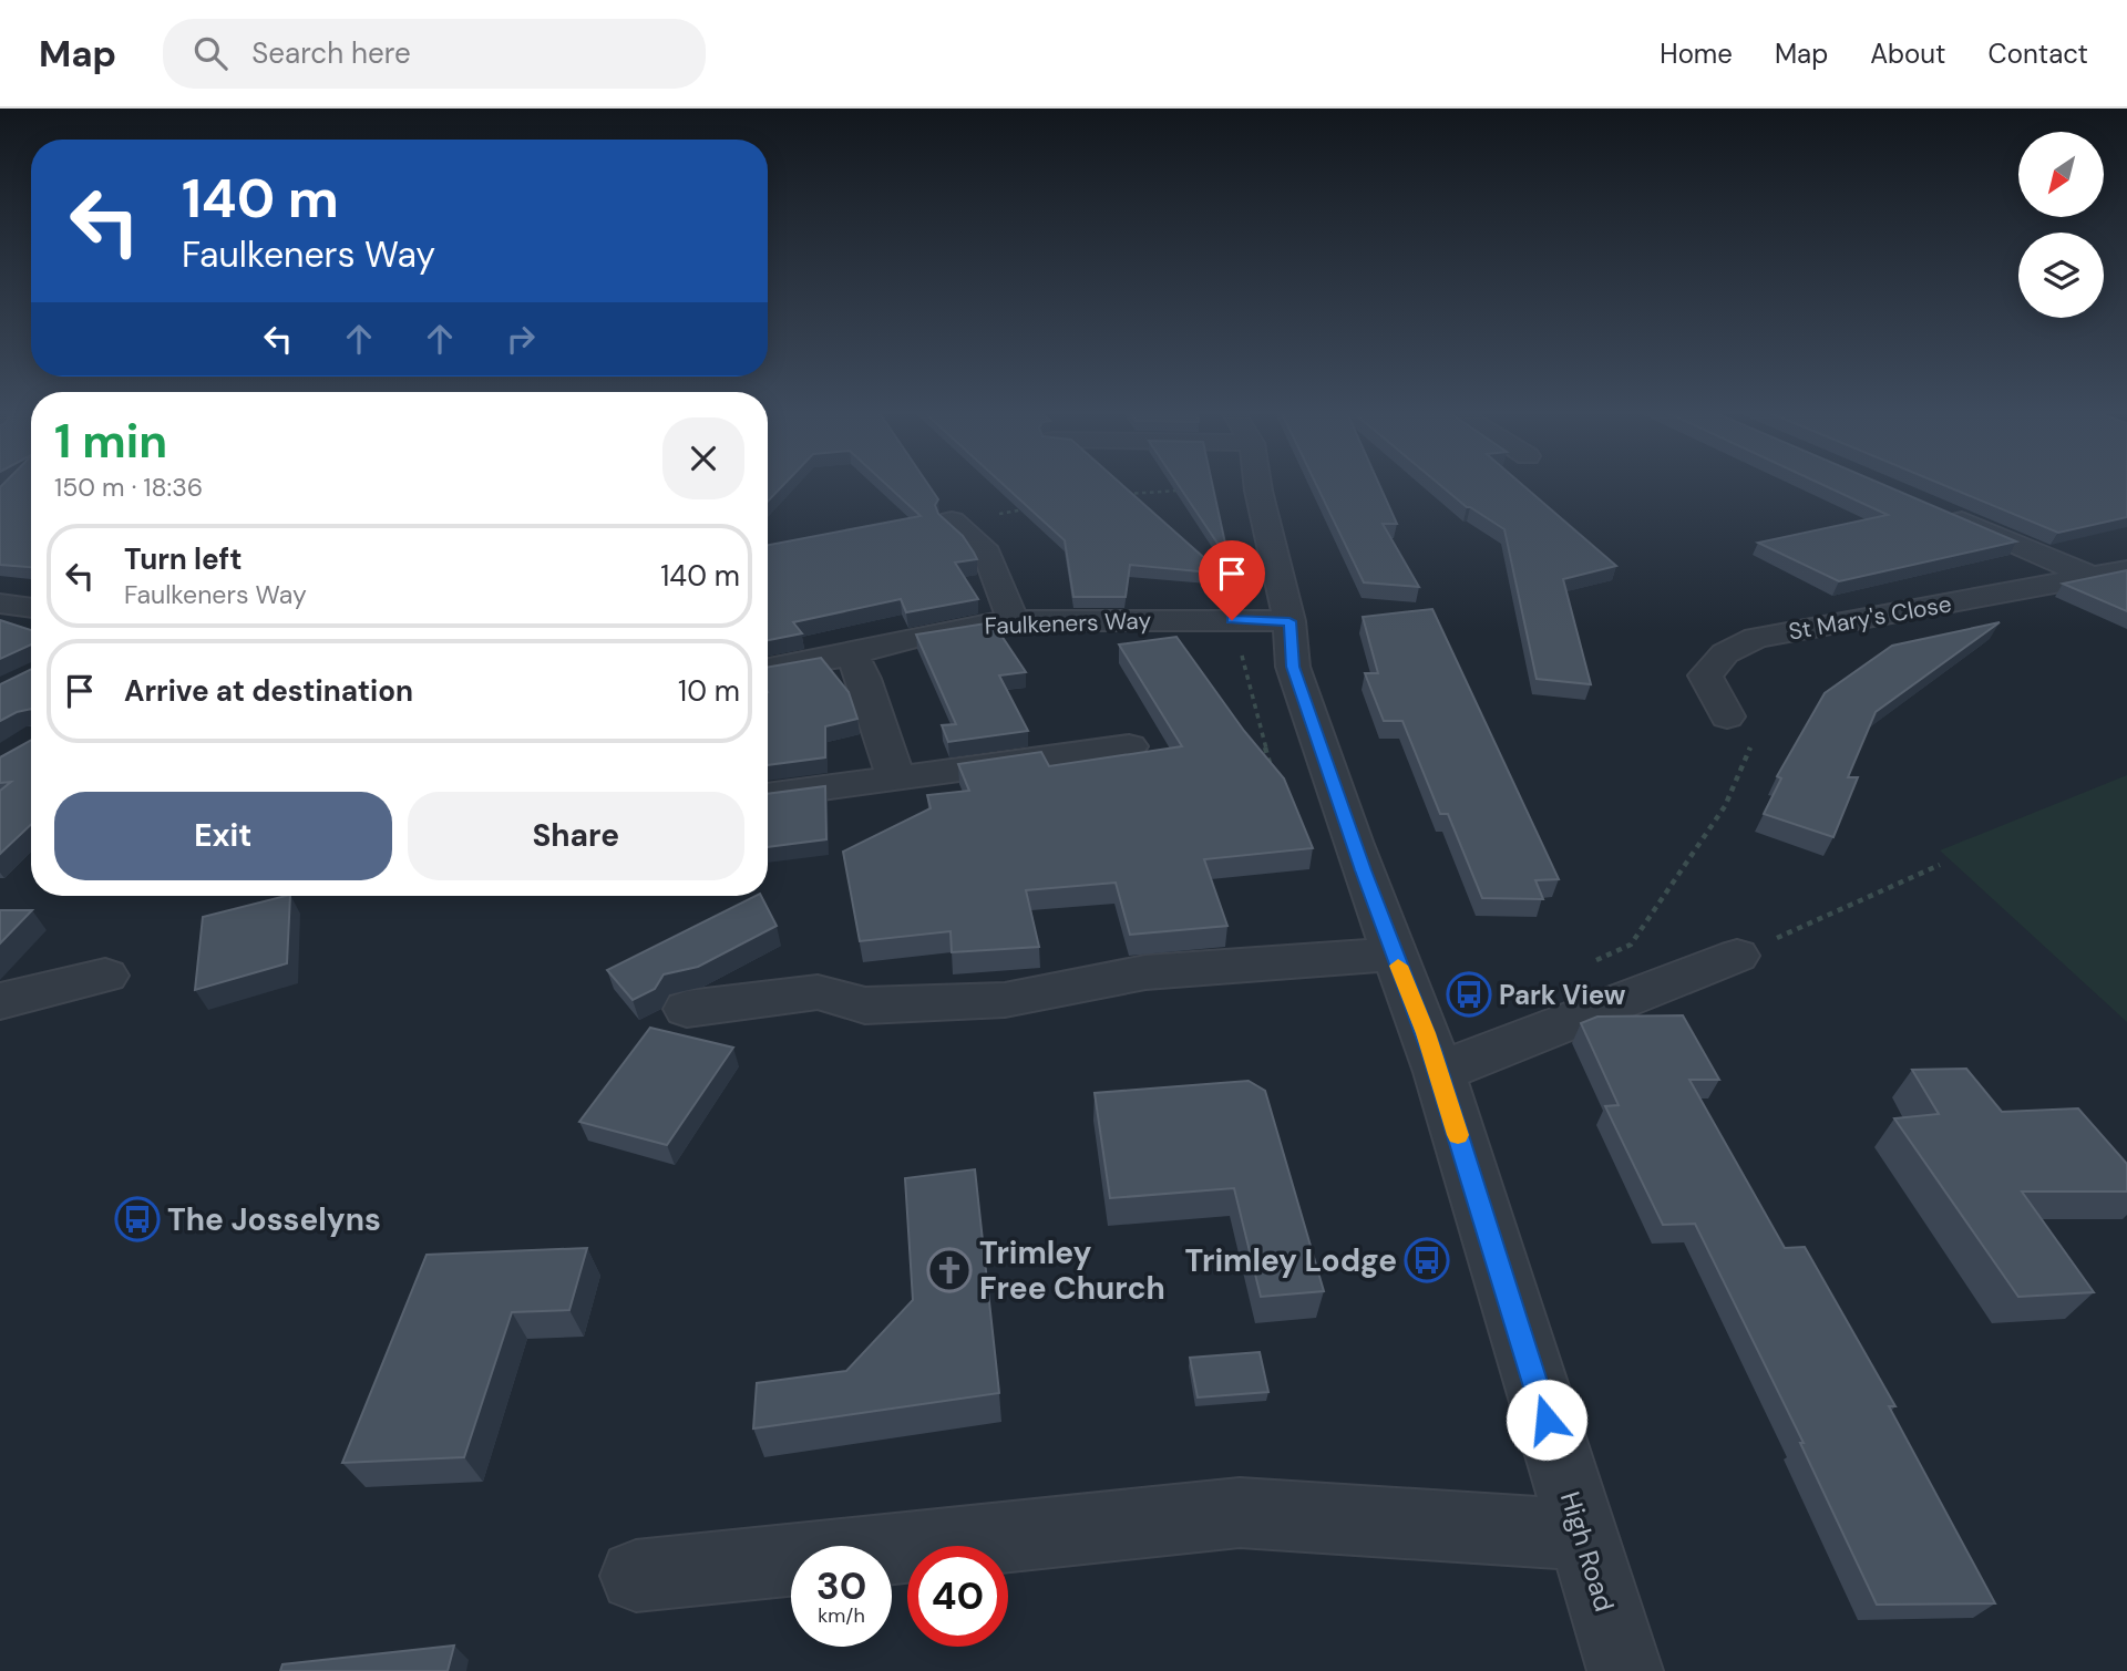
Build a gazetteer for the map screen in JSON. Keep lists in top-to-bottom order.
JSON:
{
  "streets": {
    "street": ["St Mary's Close", "Faulkeners Way", "High Road"]
  },
  "crossings": [
    ["Faulkeners Way", "High Road"]
  ],
  "places": {
    "bus stop": ["Park View", "The Josselyns", "Trimley Lodge"],
    "church": ["Trimley Free Church"]
  },
  "north": "bottom left",
  "page": {
    "header": "Map",
    "search": "Search here",
    "nav": [
      "Home",
      "Map",
      "About",
      "Contact"
    ],
    "turn": ["140 m", "Faulkeners Way"],
    "heading": ["1 min", "150 m · 18:36"],
    "list": [
      {
        "name": "Turn left",
        "note": "Faulkeners Way",
        "value": "140 m"
      },
      {
        "name": "Arrive at destination",
        "value": "10 m"
      }
    ],
    "buttons": ["Exit", "Share"],
    "speed": "30 km/h",
    "limit": "40"
  }
}
